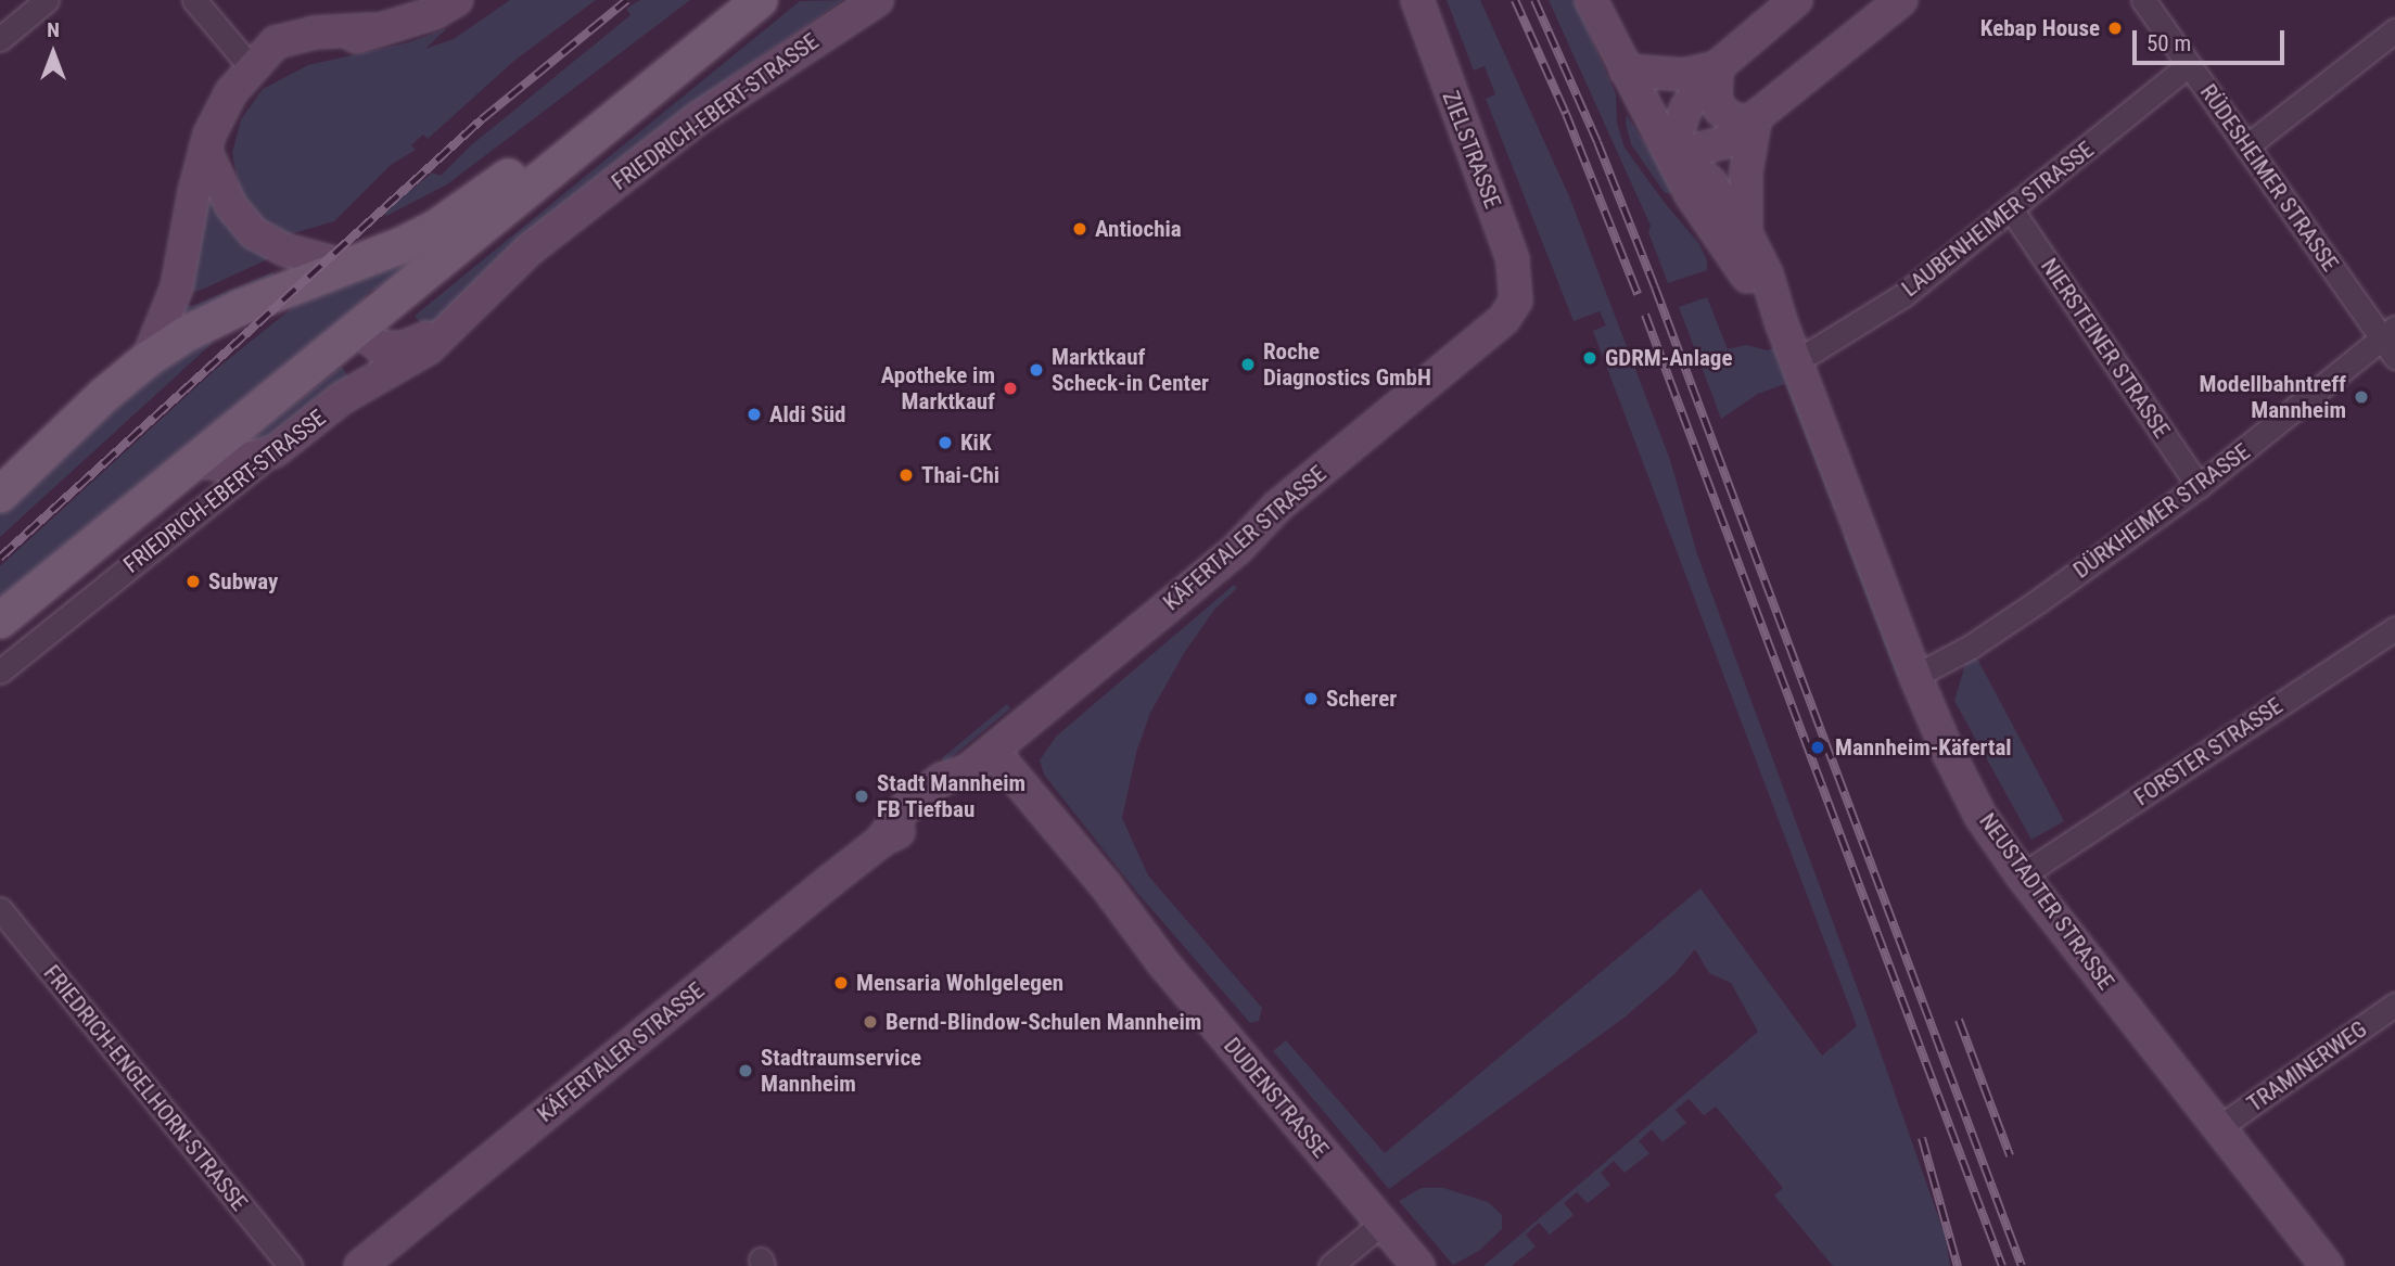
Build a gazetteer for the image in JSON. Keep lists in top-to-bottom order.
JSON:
{
  "streets": {
    "main road": ["FRIEDRICH-EBERT-STRASSE"],
    "street": [
      "ZIELSTRASSE",
      "RÜDESHEIMER STRASSE",
      "LAUBENHEIMER STRASSE",
      "NIERSTEINER STRASSE",
      "DÜRKHEIMER STRASSE",
      "KÄFERTALER STRASSE",
      "FORSTER STRASSE",
      "NEUSTADTER STRASSE",
      "TRAMINERWEG",
      "FRIEDRICH-ENGELHORN-STRASSE",
      "DUDENSTRASSE"
    ]
  },
  "crossings": [
    ["ZIELSTRASSE", "KÄFERTALER STRASSE"],
    ["RÜDESHEIMER STRASSE", "LAUBENHEIMER STRASSE"],
    ["RÜDESHEIMER STRASSE", "DÜRKHEIMER STRASSE"],
    ["LAUBENHEIMER STRASSE", "NIERSTEINER STRASSE"],
    ["LAUBENHEIMER STRASSE", "NEUSTADTER STRASSE"],
    ["NIERSTEINER STRASSE", "DÜRKHEIMER STRASSE"],
    ["DÜRKHEIMER STRASSE", "NEUSTADTER STRASSE"],
    ["KÄFERTALER STRASSE", "DUDENSTRASSE"],
    ["FORSTER STRASSE", "NEUSTADTER STRASSE"],
    ["NEUSTADTER STRASSE", "TRAMINERWEG"]
  ],
  "places": [
    "Kebap House",
    "Antiochia",
    "GDRM-Anlage",
    "Roche Diagnostics GmbH",
    "Marktkauf Scheck-in Center",
    "Apotheke im Marktkauf",
    "Modellbahntreff Mannheim",
    "Aldi Süd",
    "KiK",
    "Thai-Chi",
    "Subway",
    "Scherer",
    "Mannheim-Käfertal",
    "Stadt Mannheim FB Tiefbau",
    "Mensaria Wohlgelegen",
    "Bernd-Blindow-Schulen Mannheim",
    "Stadtraumservice Mannheim"
  ],
  "scale_bar": "50 m",
  "north": "top"
}
